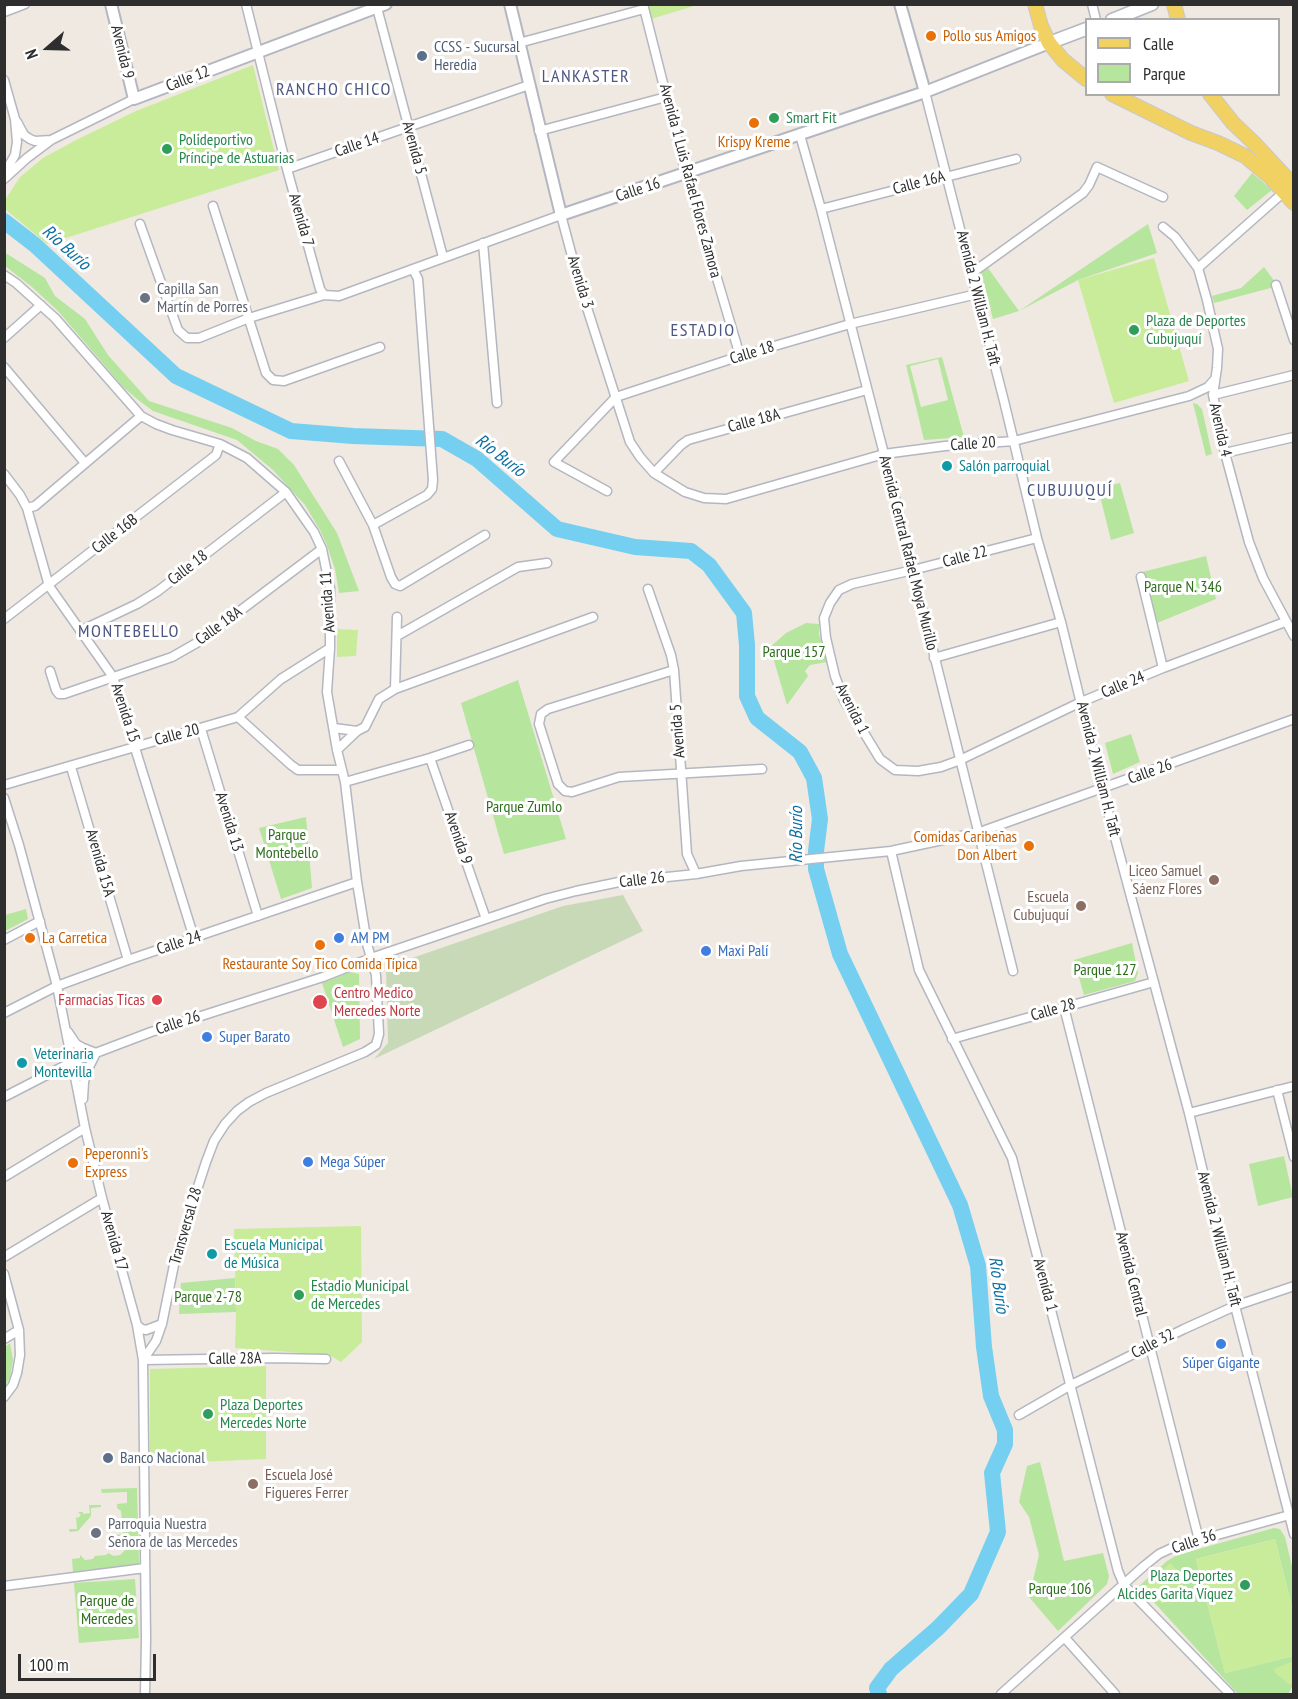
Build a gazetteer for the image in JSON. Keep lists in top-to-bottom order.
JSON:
{
  "streets": {
    "main road": ["Calle 16"],
    "street": [
      "Avenida 9",
      "Calle 12",
      "Calle 14",
      "Avenida 5",
      "Avenida 1 Luis Rafael Flores Zamora",
      "Calle 16A",
      "Avenida 7",
      "Avenida 3",
      "Avenida 2 William H. Taft",
      "Calle 18",
      "Calle 18A",
      "Avenida 4",
      "Calle 20",
      "Calle 16B",
      "Avenida Central Rafael Moya Murillo",
      "Calle 22",
      "Avenida 11",
      "Calle 24",
      "Avenida 1",
      "Avenida 15",
      "Calle 26",
      "Avenida 13",
      "Avenida 15A",
      "Calle 28",
      "Transversal 28",
      "Avenida 17",
      "Avenida Central",
      "Calle 32",
      "Calle 28A",
      "Calle 36"
    ]
  },
  "crossings": [
    ["Avenida 9", "Calle 12"],
    ["Avenida 9", "Calle 26"],
    ["Calle 12", "Avenida 5"],
    ["Calle 12", "Avenida 7"],
    ["Calle 14", "Avenida 5"],
    ["Calle 14", "Avenida 7"],
    ["Calle 14", "Avenida 3"],
    ["Avenida 5", "Calle 16"],
    ["Avenida 5", "Calle 26"],
    ["Avenida 1 Luis Rafael Flores Zamora", "Calle 16"],
    ["Avenida 1 Luis Rafael Flores Zamora", "Calle 18"],
    ["Calle 16A", "Avenida 2 William H. Taft"],
    ["Calle 16A", "Avenida Central Rafael Moya Murillo"],
    ["Calle 16", "Avenida 7"],
    ["Calle 16", "Avenida 3"],
    ["Calle 16", "Avenida 2 William H. Taft"],
    ["Calle 16", "Avenida Central Rafael Moya Murillo"],
    ["Avenida 3", "Calle 18"],
    ["Avenida 3", "Calle 18A"],
    ["Avenida 3", "Calle 20"],
    ["Avenida 2 William H. Taft", "Calle 18"],
    ["Avenida 2 William H. Taft", "Calle 20"],
    ["Avenida 2 William H. Taft", "Calle 22"],
    ["Avenida 2 William H. Taft", "Calle 24"],
    ["Avenida 2 William H. Taft", "Calle 26"],
    ["Avenida 2 William H. Taft", "Calle 28"],
    ["Avenida 2 William H. Taft", "Calle 32"],
    ["Avenida 2 William H. Taft", "Calle 36"],
    ["Calle 18", "Avenida Central Rafael Moya Murillo"],
    ["Calle 18", "Avenida 11"],
    ["Calle 18", "Avenida 15"],
    ["Calle 18A", "Avenida Central Rafael Moya Murillo"],
    ["Calle 18A", "Avenida 11"],
    ["Calle 18A", "Avenida 15"],
    ["Avenida 4", "Calle 20"],
    ["Avenida 4", "Calle 24"],
    ["Calle 20", "Avenida Central Rafael Moya Murillo"],
    ["Calle 20", "Avenida 11"],
    ["Calle 20", "Avenida 15"],
    ["Calle 20", "Avenida 13"],
    ["Calle 20", "Avenida 15A"],
    ["Calle 16B", "Avenida 11"],
    ["Calle 16B", "Avenida 15"],
    ["Avenida Central Rafael Moya Murillo", "Calle 22"],
    ["Avenida Central Rafael Moya Murillo", "Calle 24"],
    ["Avenida Central Rafael Moya Murillo", "Calle 26"],
    ["Calle 22", "Avenida 1"],
    ["Avenida 11", "Calle 24"],
    ["Avenida 11", "Calle 26"],
    ["Avenida 11", "Transversal 28"],
    ["Calle 24", "Avenida 1"],
    ["Calle 24", "Avenida 15"],
    ["Calle 24", "Avenida 13"],
    ["Calle 24", "Avenida 15A"],
    ["Calle 24", "Avenida 17"],
    ["Avenida 1", "Calle 26"],
    ["Avenida 1", "Calle 28"],
    ["Avenida 1", "Calle 32"],
    ["Avenida 1", "Calle 36"],
    ["Calle 26", "Avenida 17"],
    ["Calle 28", "Avenida Central"],
    ["Transversal 28", "Avenida 17"],
    ["Transversal 28", "Calle 28A"],
    ["Avenida 17", "Calle 28A"],
    ["Avenida Central", "Calle 32"],
    ["Avenida Central", "Calle 36"]
  ],
  "districts": [
    "LANKASTER",
    "RANCHO CHICO",
    "ESTADIO",
    "CUBUJUQUÍ",
    "MONTEBELLO"
  ],
  "water": ["Río Burío"],
  "parks": [
    "Parque N. 346",
    "Parque 157",
    "Parque Zumlo",
    "Parque Montebello",
    "Parque 127",
    "Parque 2-78",
    "Parque 106",
    "Parque de Mercedes"
  ],
  "places": [
    "Pollo sus Amigos",
    "CCSS - Sucursal Heredia",
    "Smart Fit",
    "Krispy Kreme",
    "Polideportivo Príncipe de Astuarias",
    "Capilla San Martín de Porres",
    "Plaza de Deportes Cubujuquí",
    "Salón parroquial",
    "Comidas Caribeñas Don Albert",
    "Liceo Samuel Sáenz Flores",
    "Escuela Cubujuquí",
    "La Carretica",
    "AM PM",
    "Restaurante Soy Tico Comida Típica",
    "Maxi Palí",
    "Farmacias Ticas",
    "Centro Medico Mercedes Norte",
    "Super Barato",
    "Veterinaria Montevilla",
    "Mega Súper",
    "Peperonni's Express",
    "Escuela Municipal de Música",
    "Estadio Municipal de Mercedes",
    "Súper Gigante",
    "Plaza Deportes Mercedes Norte",
    "Banco Nacional",
    "Escuela José Figueres Ferrer",
    "Parroquia Nuestra Señora de las Mercedes",
    "Plaza Deportes Alcides Garita Víquez"
  ],
  "legend": ["Calle", "Parque"],
  "scale_bar": "100 m",
  "north": "left"
}
